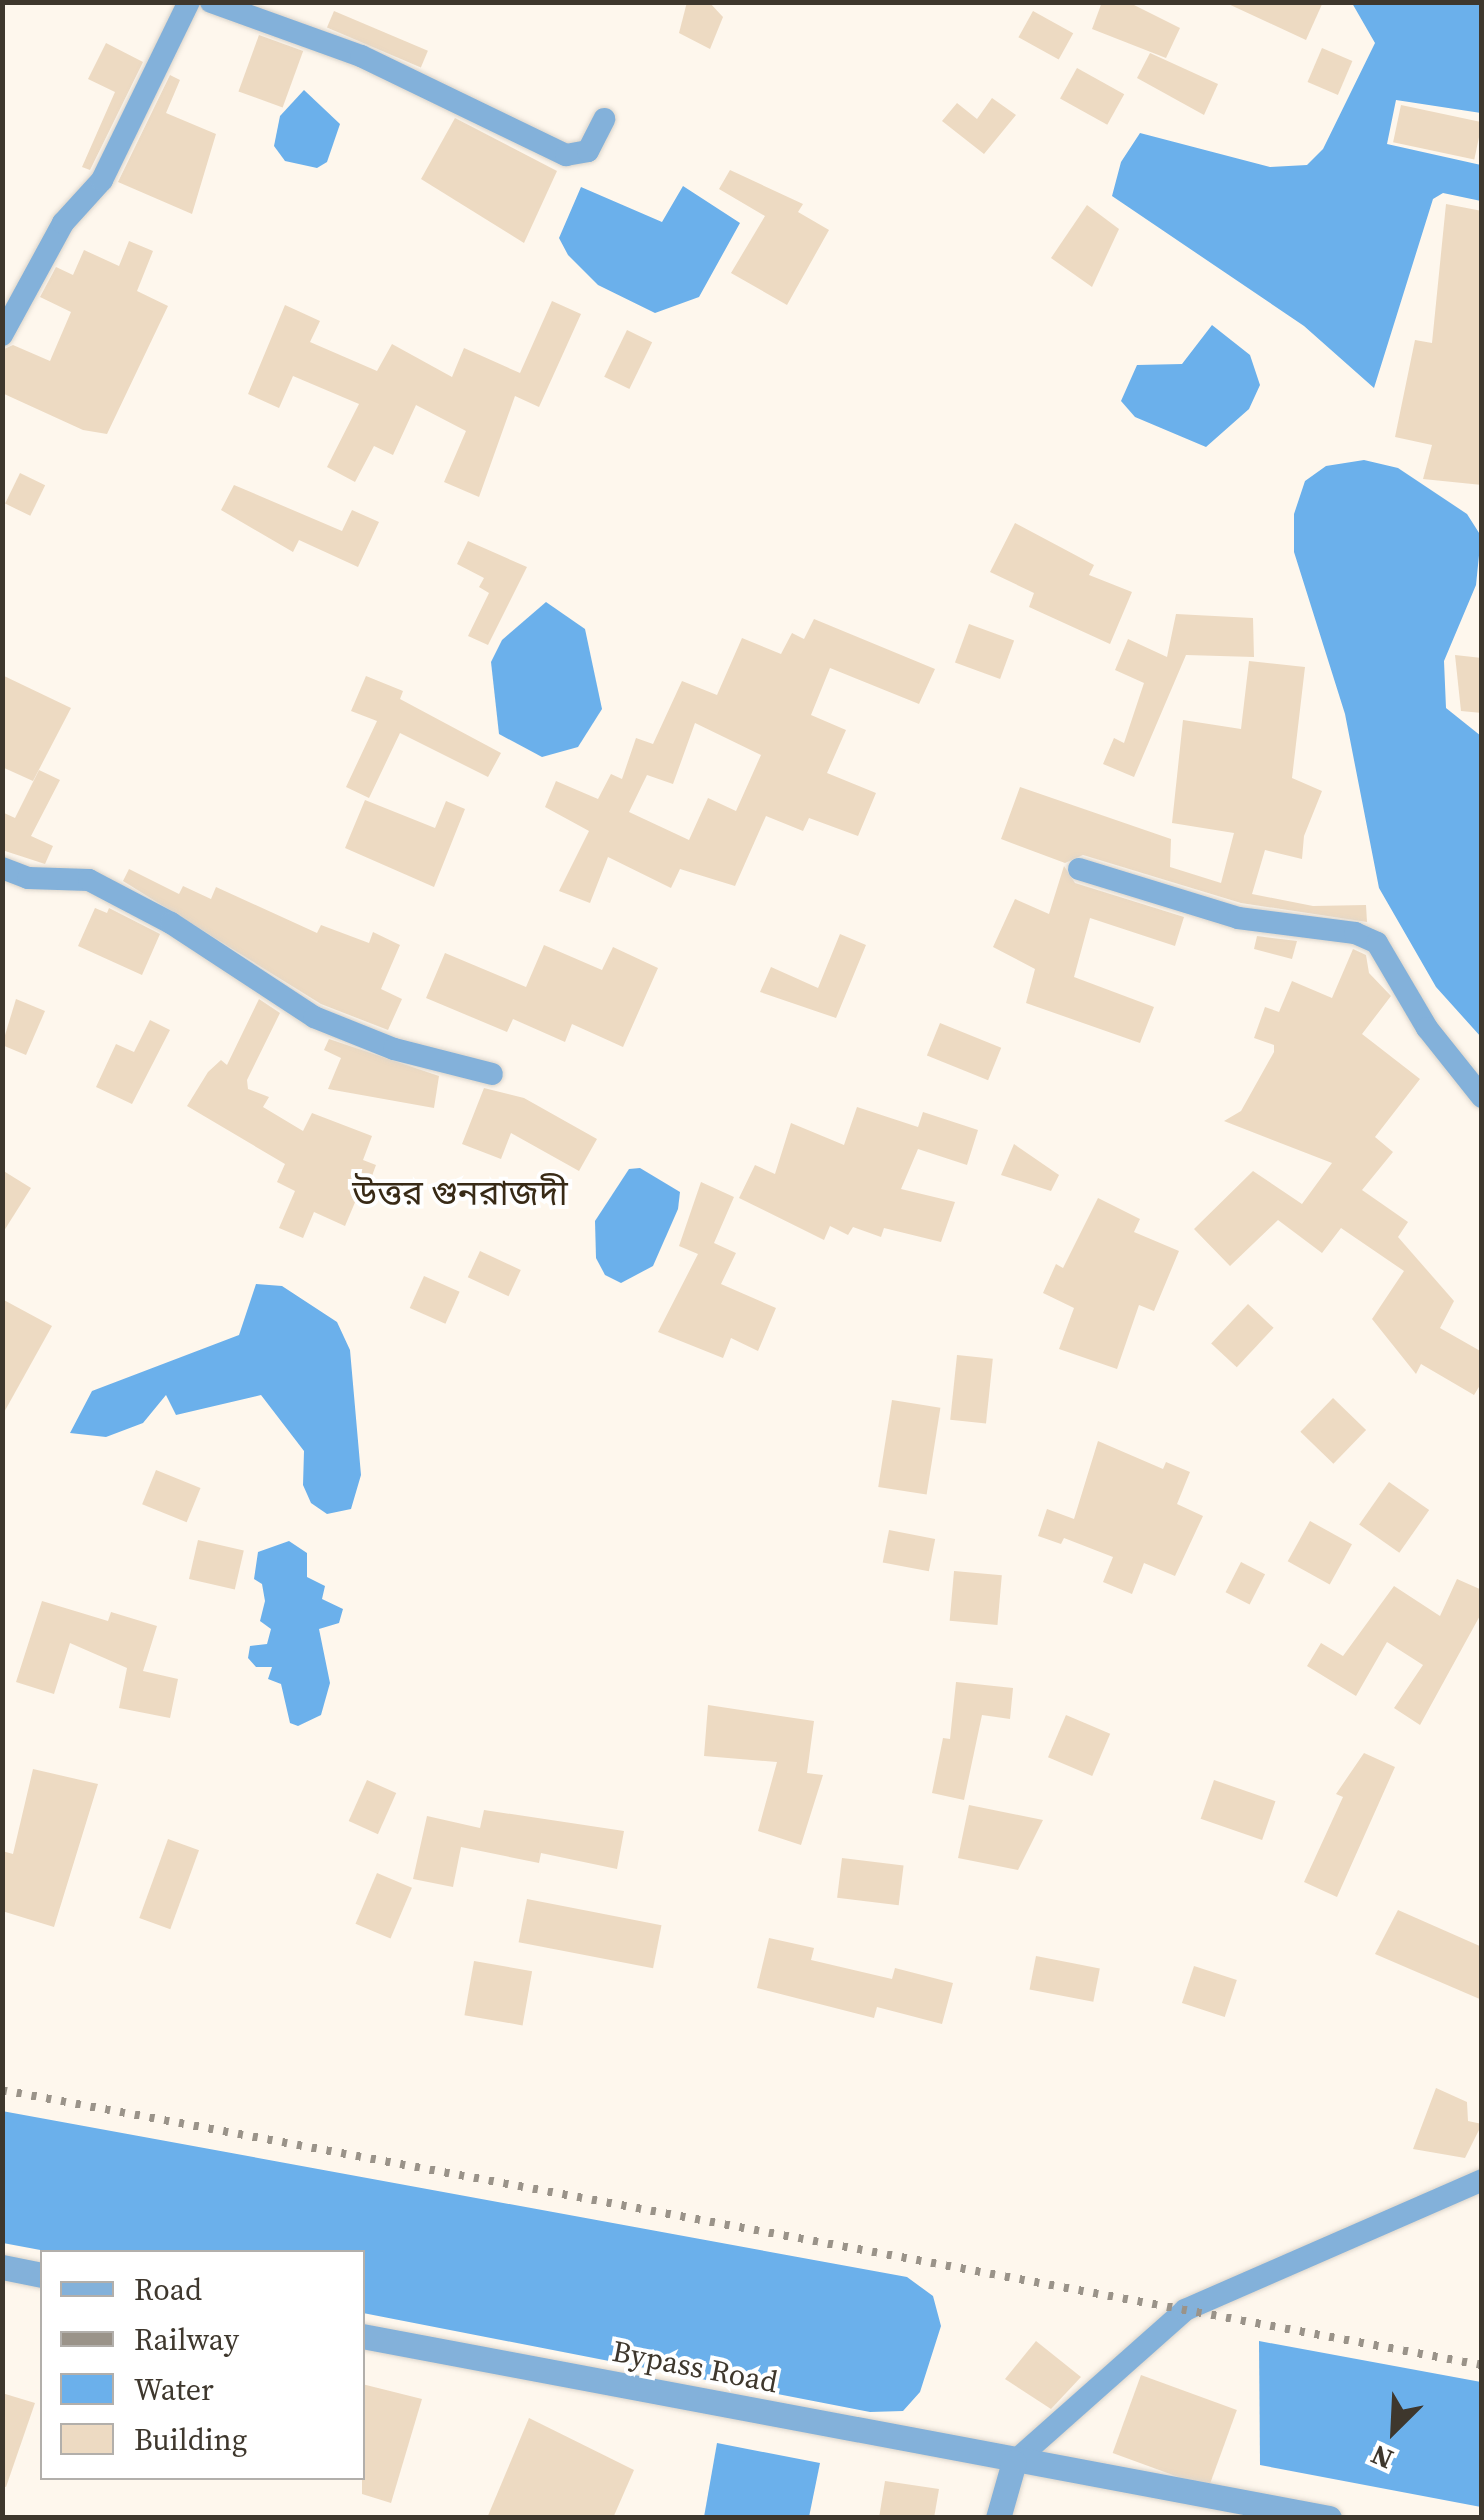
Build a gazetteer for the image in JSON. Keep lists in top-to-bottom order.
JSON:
{
  "streets": {
    "street": ["Bypass Road"]
  },
  "districts": ["উত্তর গুনরাজদী"],
  "legend": [
    "Road",
    "Railway",
    "Water",
    "Building"
  ],
  "north": "bottom left"
}
